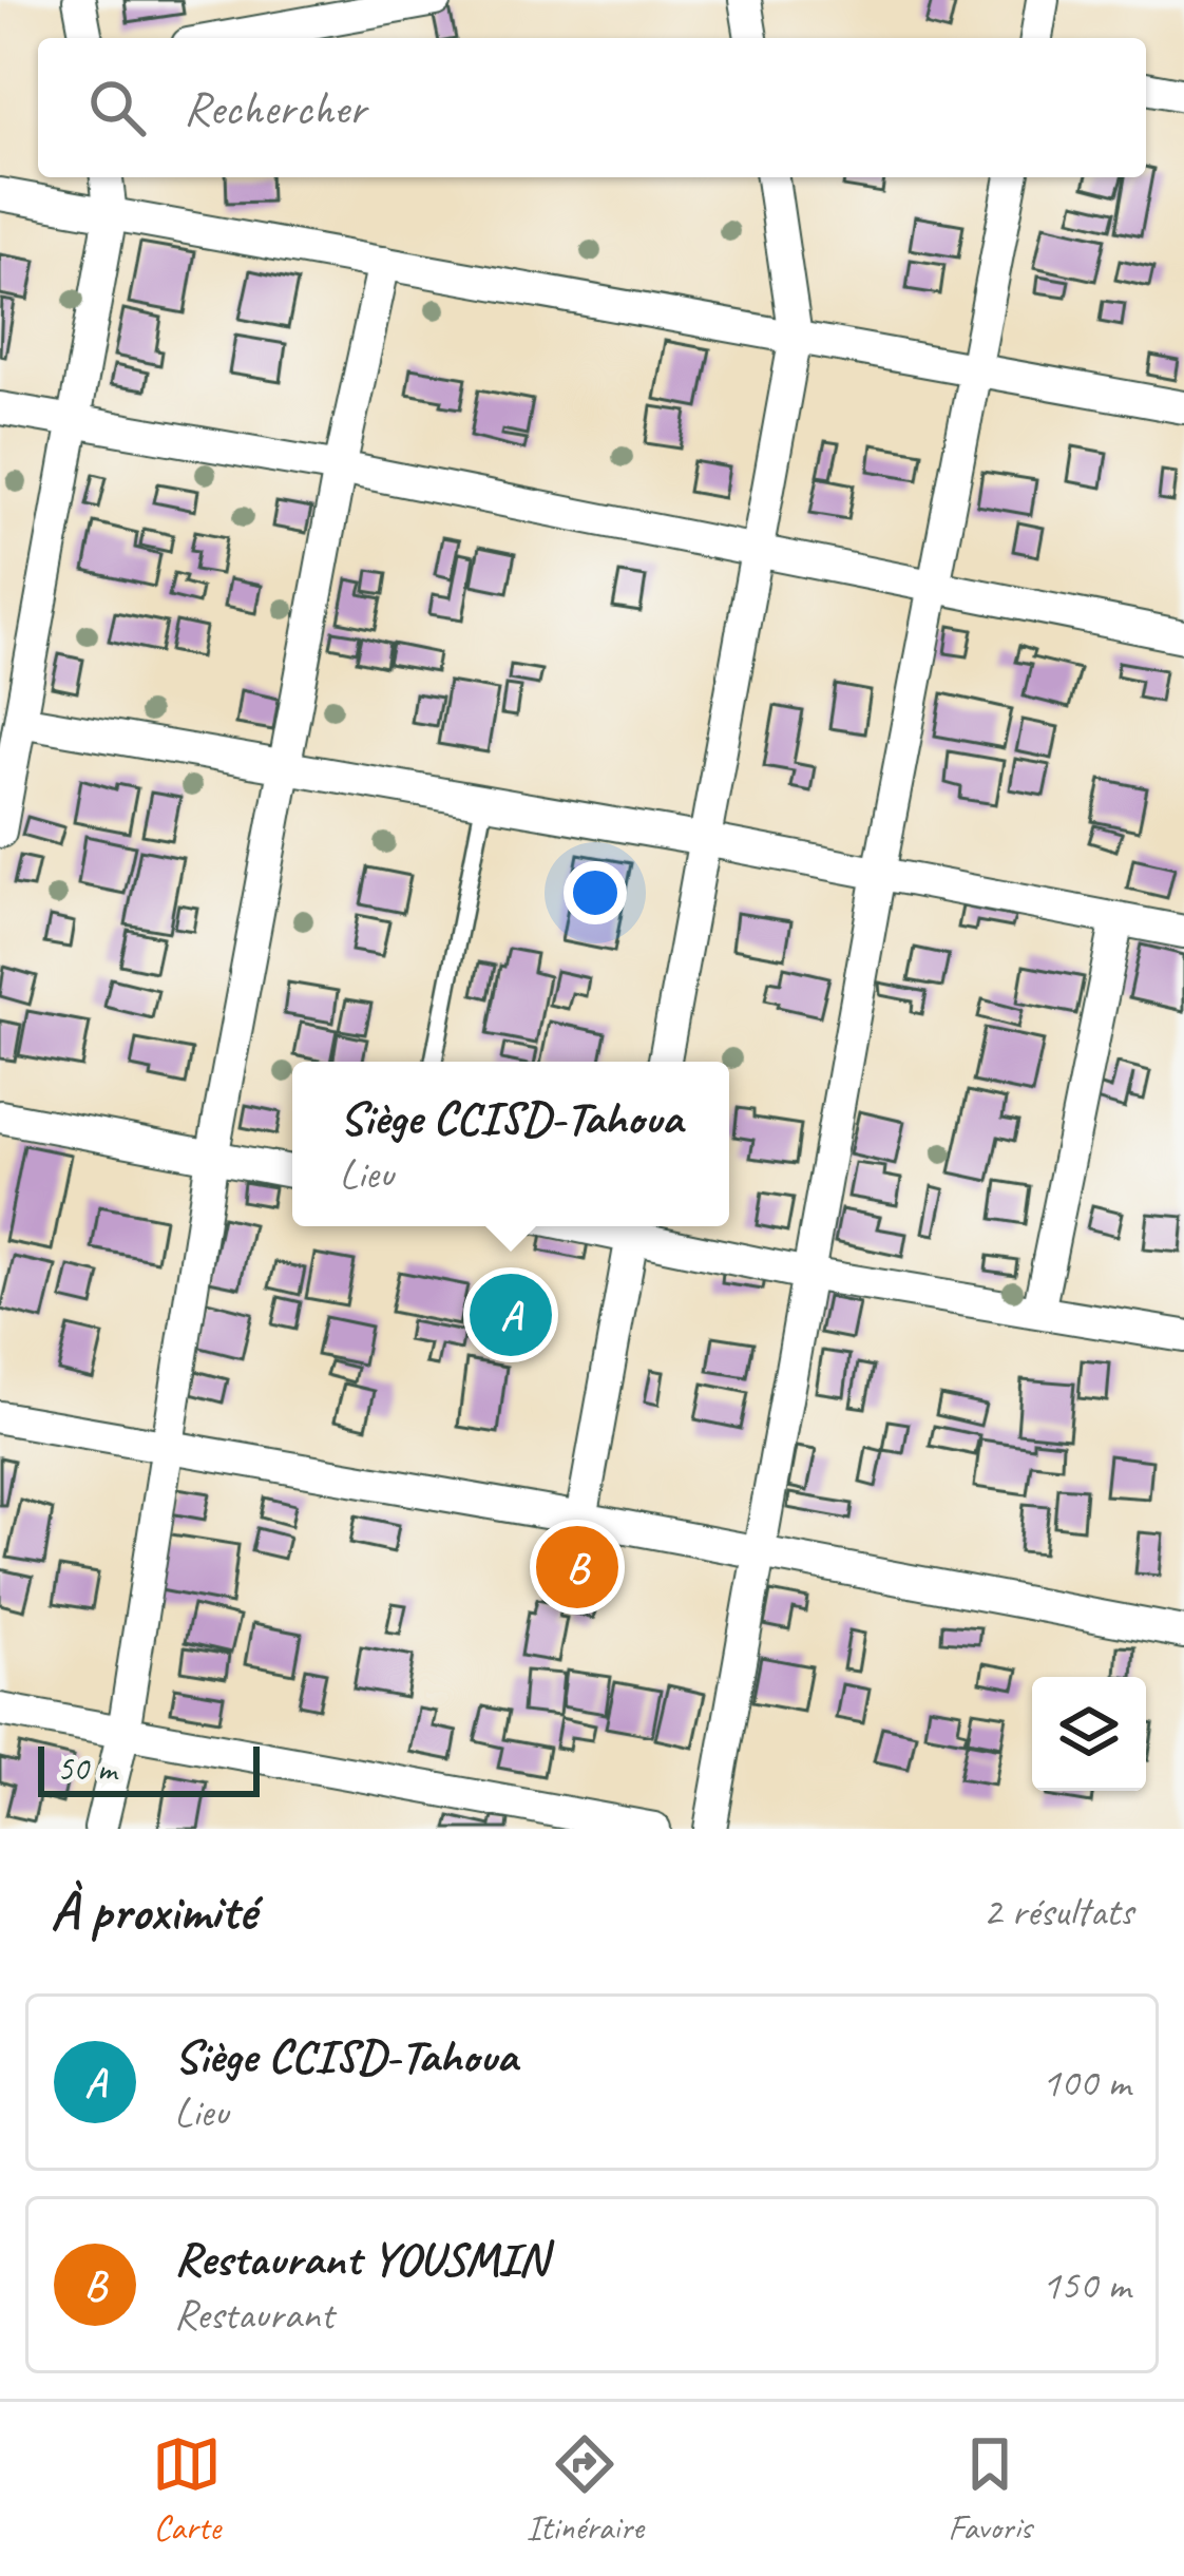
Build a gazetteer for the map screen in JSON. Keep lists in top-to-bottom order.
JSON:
{
  "scale_bar": "50 m",
  "page": {
    "search": "Rechercher",
    "popup": ["Siège CCISD-Tahoua", "Lieu"],
    "pins": ["A", "B"],
    "scale": "50 m",
    "heading": ["À proximité", "2 résultats"],
    "list": [
      {
        "mark": "A",
        "name": "Siège CCISD-Tahoua",
        "note": "Lieu",
        "value": "100 m"
      },
      {
        "mark": "B",
        "name": "Restaurant YOUSMIN",
        "note": "Restaurant",
        "value": "150 m"
      }
    ],
    "nav": ["Carte", "Itinéraire", "Favoris"]
  }
}
